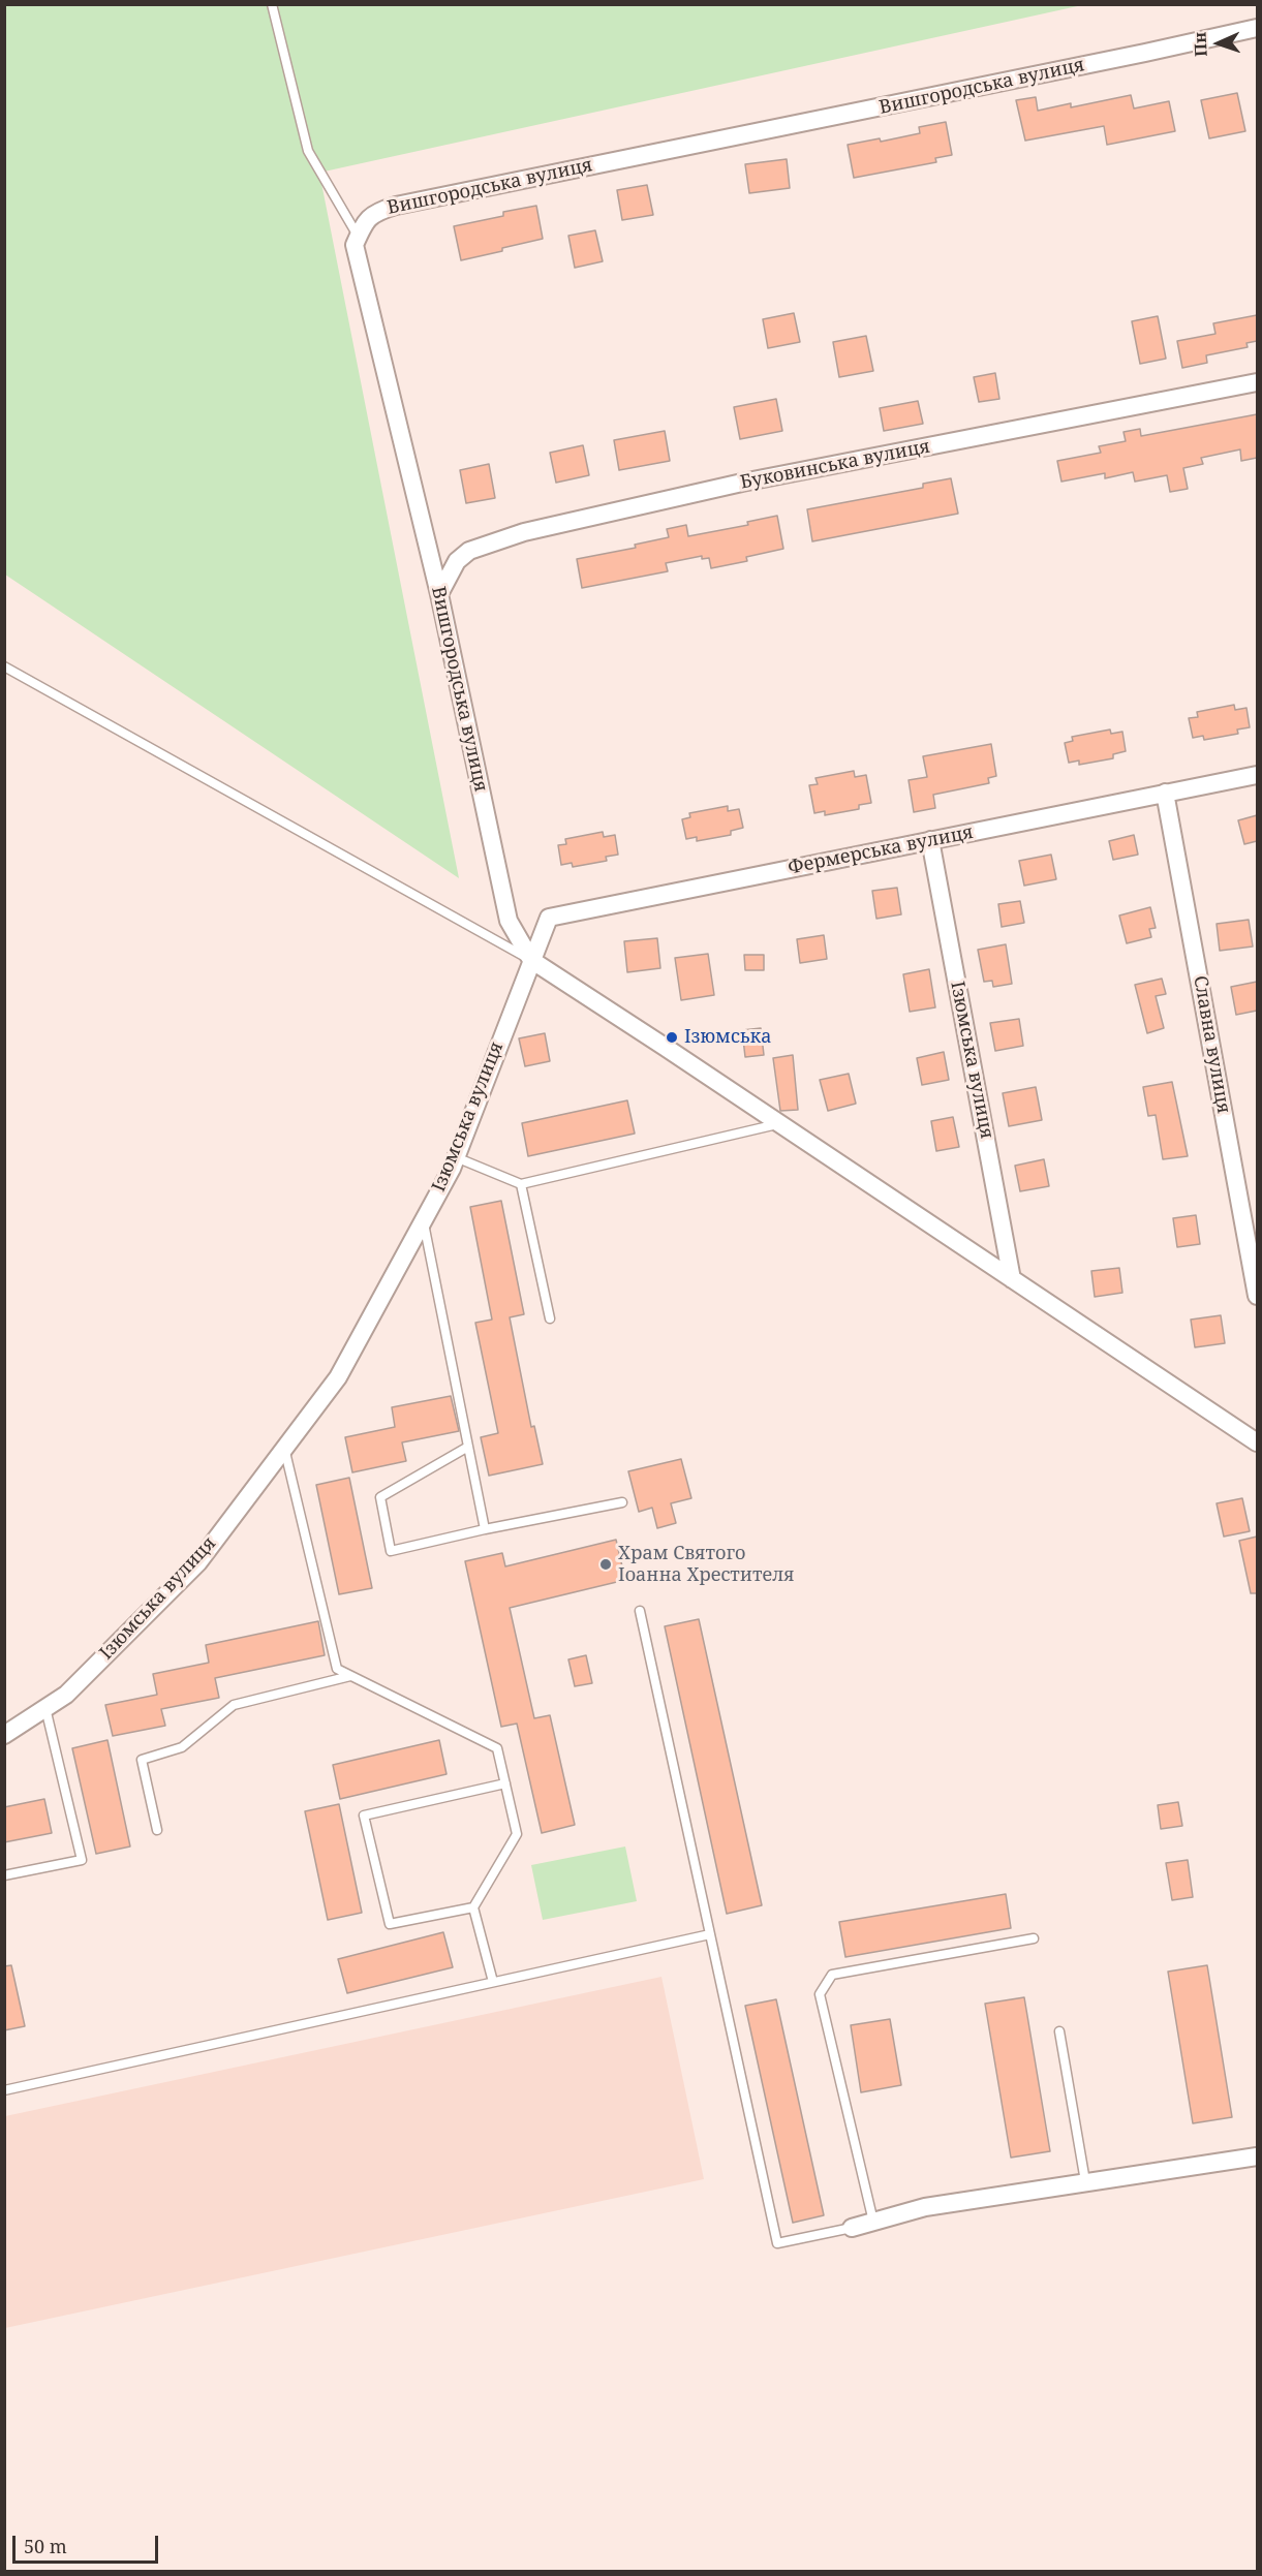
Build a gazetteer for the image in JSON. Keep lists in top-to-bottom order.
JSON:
{
  "streets": {
    "street": [
      "Вишгородська вулиця",
      "Буковинська вулиця",
      "Фермерська вулиця",
      "Славна вулиця",
      "Ізюмська вулиця"
    ]
  },
  "crossings": [
    ["Вишгородська вулиця", "Буковинська вулиця"],
    ["Вишгородська вулиця", "Фермерська вулиця"],
    ["Вишгородська вулиця", "Ізюмська вулиця"],
    ["Фермерська вулиця", "Славна вулиця"],
    ["Фермерська вулиця", "Ізюмська вулиця"]
  ],
  "places": ["Ізюмська", "Храм Святого Іоанна Хрестителя"],
  "scale_bar": "50 m",
  "north": "left"
}
